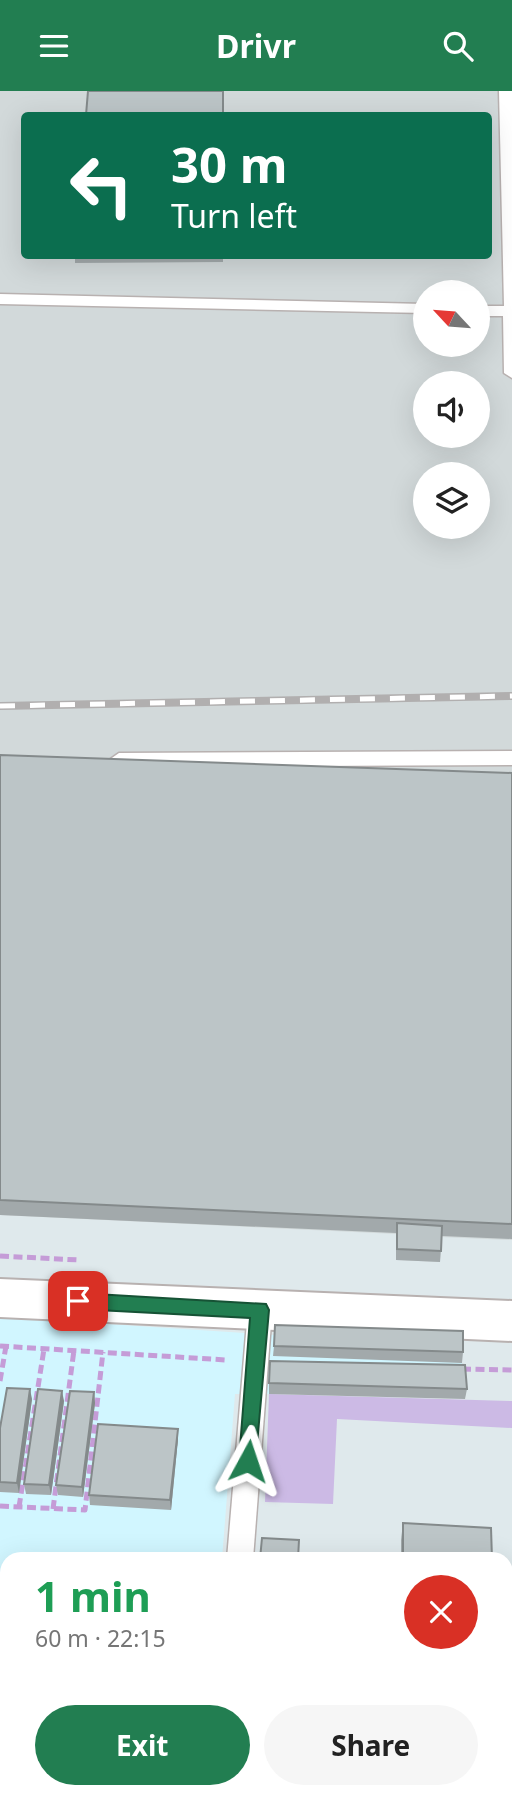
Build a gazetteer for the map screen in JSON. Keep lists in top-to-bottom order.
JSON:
{
  "north": "top left",
  "page": {
    "header": "Drivr",
    "turn": ["30 m", "Turn left"],
    "heading": ["1 min", "60 m · 22:15"],
    "buttons": ["Exit", "Share"]
  }
}
